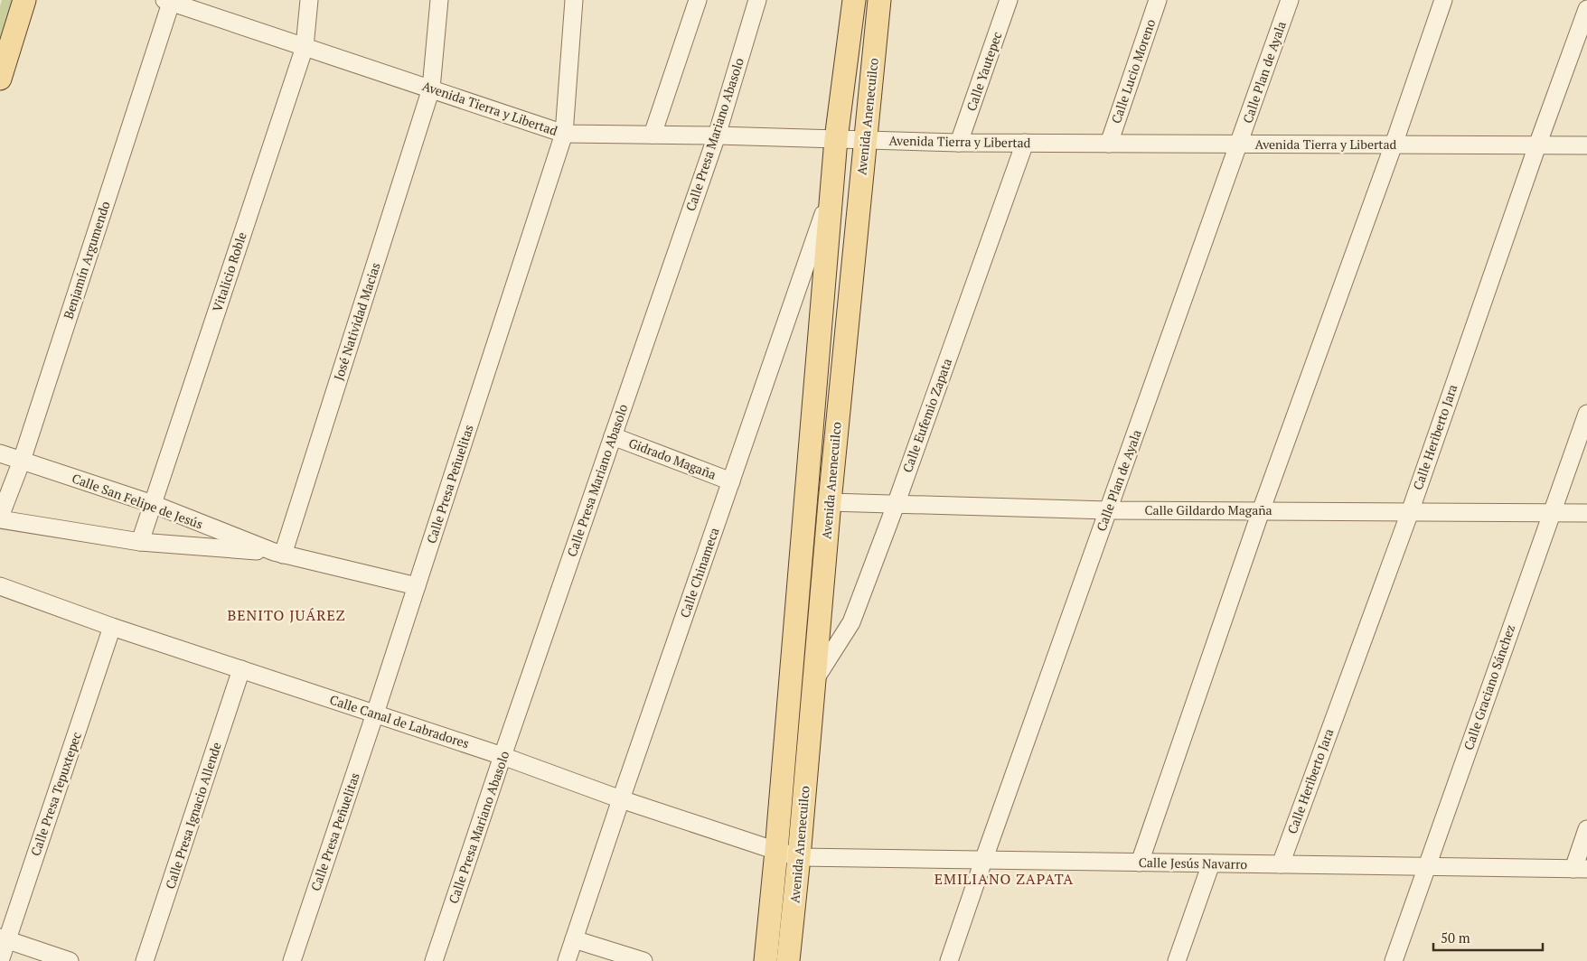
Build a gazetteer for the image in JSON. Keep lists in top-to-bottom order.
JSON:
{
  "streets": {
    "main road": ["Avenida Anenecuilco"],
    "street": [
      "Calle Yautepec",
      "Calle Lucio Moreno",
      "Calle Plan de Ayala",
      "Avenida Tierra y Libertad",
      "Calle Presa Mariano Abasolo",
      "Benjamín Argumendo",
      "Vitalicio Roble",
      "José Natividad Macias",
      "Calle Eufemio Zapata",
      "Calle Heriberto Jara",
      "Gidrado Magaña",
      "Calle Presa Peñuelitas",
      "Calle San Felipe de Jesús",
      "Calle Gildardo Magaña",
      "Calle Chinameca",
      "Calle Graciano Sánchez",
      "Calle Canal de Labradores",
      "Calle Presa Tepuxtepec",
      "Calle Presa Ignacio Allende",
      "Calle Jesús Navarro"
    ]
  },
  "crossings": [
    ["Calle Yautepec", "Avenida Tierra y Libertad"],
    ["Calle Lucio Moreno", "Avenida Tierra y Libertad"],
    ["Calle Plan de Ayala", "Avenida Tierra y Libertad"],
    ["Calle Plan de Ayala", "Calle Gildardo Magaña"],
    ["Calle Plan de Ayala", "Calle Jesús Navarro"],
    ["Avenida Tierra y Libertad", "Avenida Anenecuilco"],
    ["Avenida Tierra y Libertad", "Calle Presa Mariano Abasolo"],
    ["Avenida Tierra y Libertad", "Benjamín Argumendo"],
    ["Avenida Tierra y Libertad", "Vitalicio Roble"],
    ["Avenida Tierra y Libertad", "José Natividad Macias"],
    ["Avenida Tierra y Libertad", "Calle Eufemio Zapata"],
    ["Avenida Tierra y Libertad", "Calle Heriberto Jara"],
    ["Avenida Tierra y Libertad", "Calle Presa Peñuelitas"],
    ["Avenida Anenecuilco", "Calle Eufemio Zapata"],
    ["Avenida Anenecuilco", "Calle Gildardo Magaña"],
    ["Avenida Anenecuilco", "Calle Chinameca"],
    ["Avenida Anenecuilco", "Calle Canal de Labradores"],
    ["Avenida Anenecuilco", "Calle Jesús Navarro"],
    ["Calle Presa Mariano Abasolo", "Gidrado Magaña"],
    ["Calle Presa Mariano Abasolo", "Calle Canal de Labradores"],
    ["Benjamín Argumendo", "Calle San Felipe de Jesús"],
    ["Vitalicio Roble", "Calle San Felipe de Jesús"],
    ["José Natividad Macias", "Calle San Felipe de Jesús"],
    ["Calle Eufemio Zapata", "Calle Gildardo Magaña"],
    ["Calle Heriberto Jara", "Calle Gildardo Magaña"],
    ["Calle Heriberto Jara", "Calle Jesús Navarro"],
    ["Gidrado Magaña", "Calle Chinameca"],
    ["Calle Presa Peñuelitas", "Calle San Felipe de Jesús"],
    ["Calle Presa Peñuelitas", "Calle Canal de Labradores"],
    ["Calle Gildardo Magaña", "Calle Graciano Sánchez"],
    ["Calle Chinameca", "Calle Canal de Labradores"],
    ["Calle Graciano Sánchez", "Calle Jesús Navarro"],
    ["Calle Canal de Labradores", "Calle Presa Tepuxtepec"],
    ["Calle Canal de Labradores", "Calle Presa Ignacio Allende"],
    ["Calle Canal de Labradores", "Calle Jesús Navarro"]
  ],
  "districts": ["BENITO JUÁREZ", "EMILIANO ZAPATA"],
  "scale_bar": "50 m"
}
